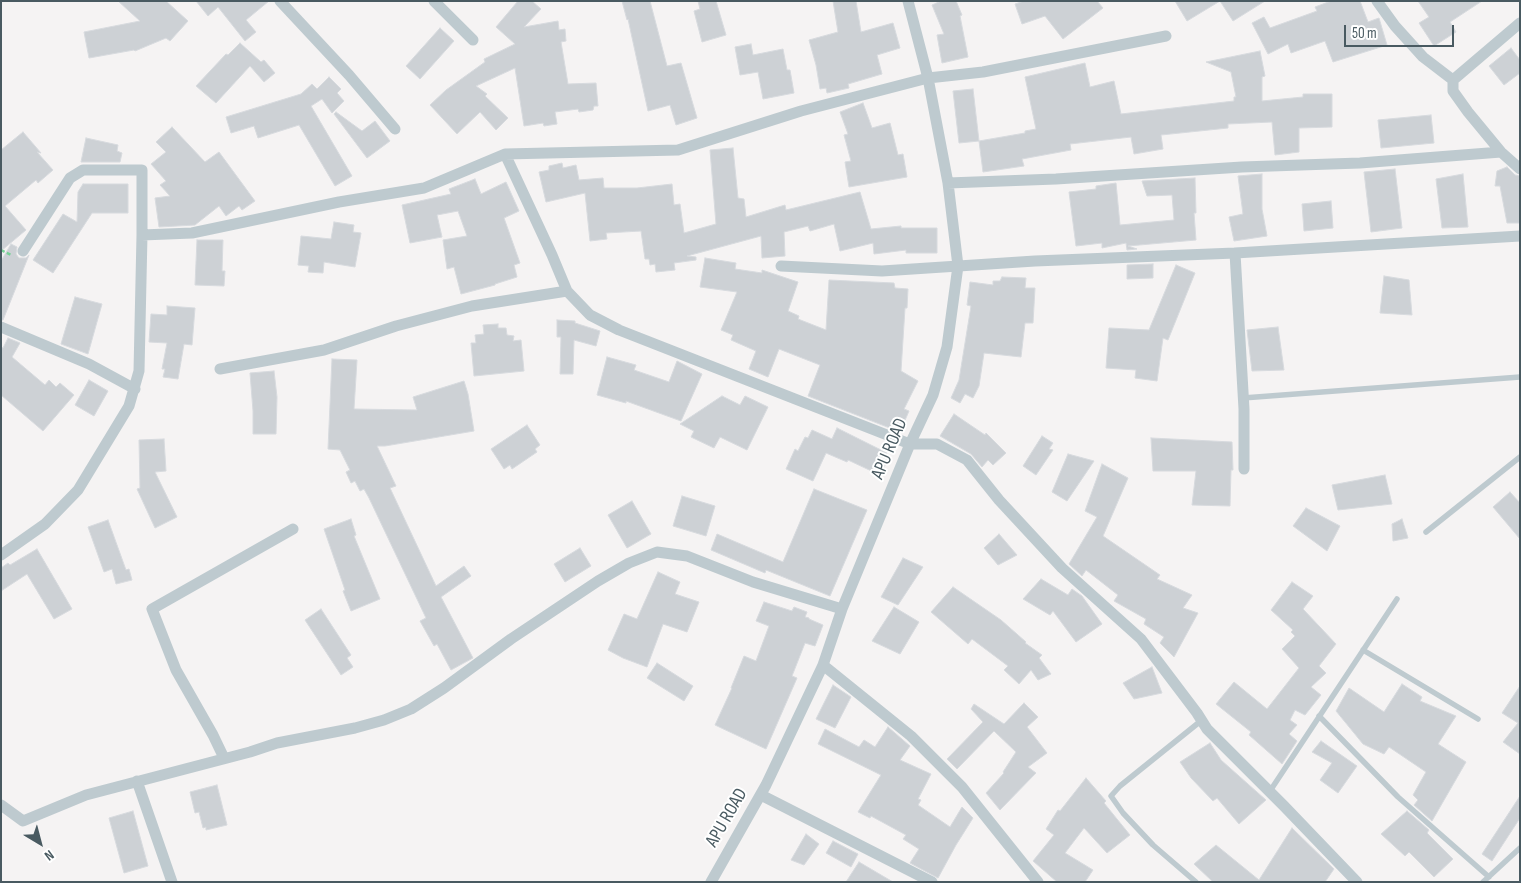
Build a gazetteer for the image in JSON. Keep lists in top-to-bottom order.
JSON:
{
  "streets": {
    "street": ["APU ROAD"]
  },
  "scale_bar": "50 m",
  "north": "bottom right"
}
